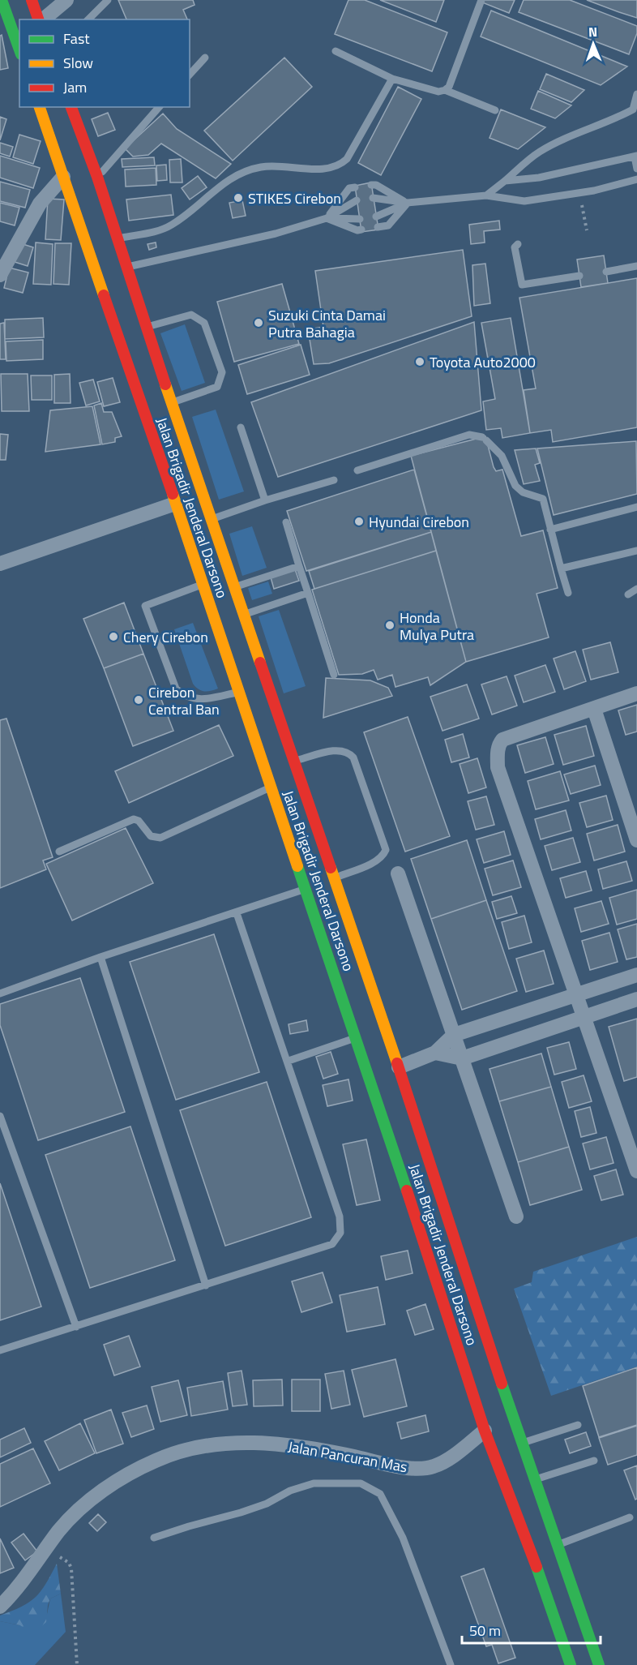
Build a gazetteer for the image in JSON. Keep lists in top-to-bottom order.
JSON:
{
  "streets": {
    "highway": ["Jalan Brigadir Jenderal Darsono"],
    "street": ["Jalan Pancuran Mas"]
  },
  "crossings": [
    ["Jalan Brigadir Jenderal Darsono", "Jalan Pancuran Mas"]
  ],
  "places": [
    "STIKES Cirebon",
    "Suzuki Cinta Damai Putra Bahagia",
    "Toyota Auto2000",
    "Hyundai Cirebon",
    "Honda Mulya Putra",
    "Chery Cirebon",
    "Cirebon Central Ban"
  ],
  "legend": ["Fast", "Slow", "Jam"],
  "scale_bar": "50 m",
  "north": "top"
}
